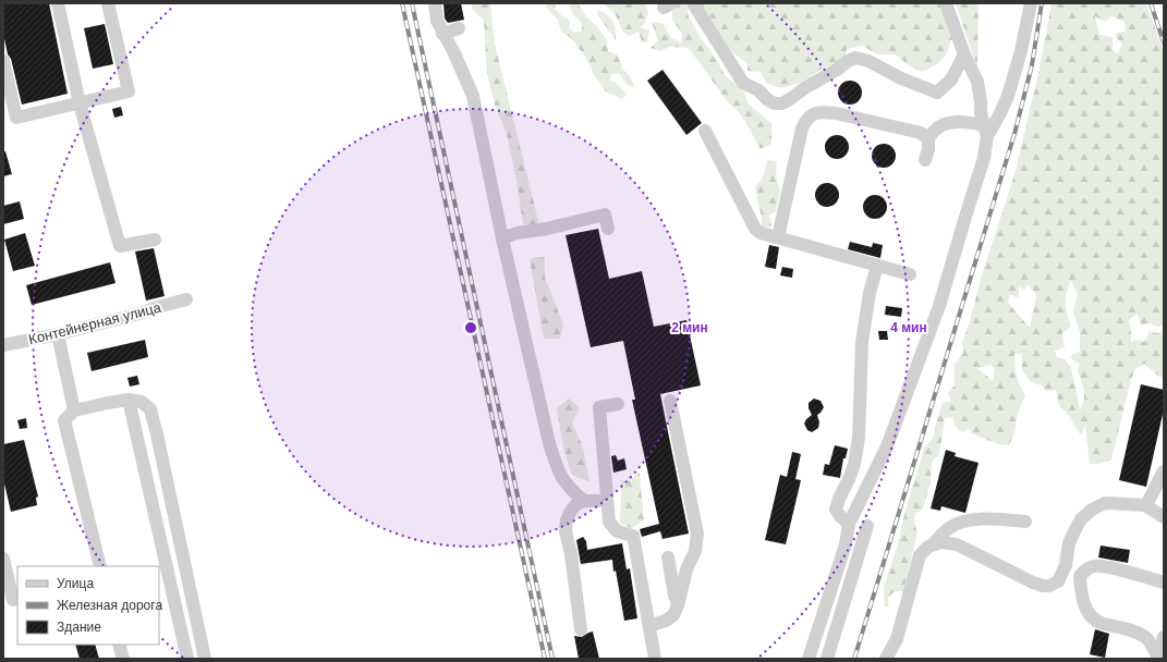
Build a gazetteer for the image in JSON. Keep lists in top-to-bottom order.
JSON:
{
  "streets": {
    "street": ["Контейнерная улица"]
  },
  "legend": ["Улица", "Железная дорога", "Здание"],
  "rings": ["2 мин", "4 мин"]
}
